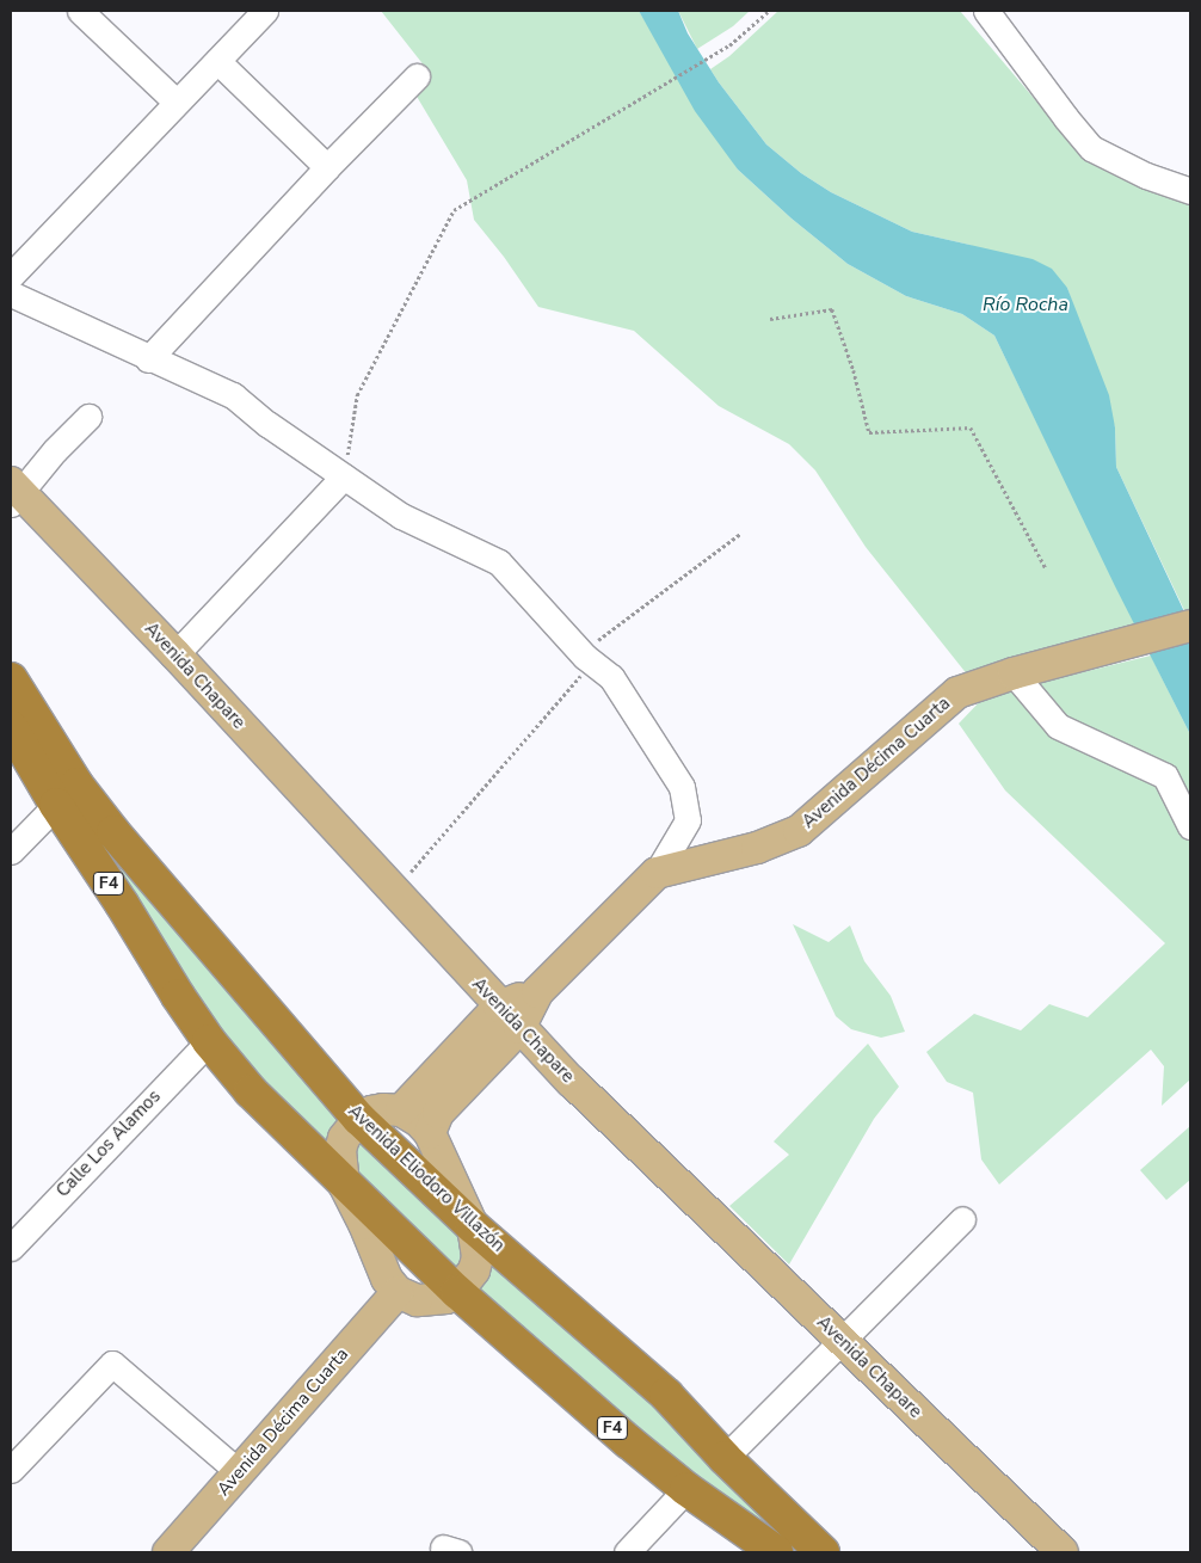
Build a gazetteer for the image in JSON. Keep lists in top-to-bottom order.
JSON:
{
  "streets": {
    "highway": ["F4", "Avenida Eliodoro Villazón"],
    "main road": ["Avenida Chapare", "Avenida Décima Cuarta"],
    "street": ["Calle Los Alamos"]
  },
  "crossings": [
    ["F4", "Calle Los Alamos"]
  ],
  "water": ["Río Rocha"]
}
